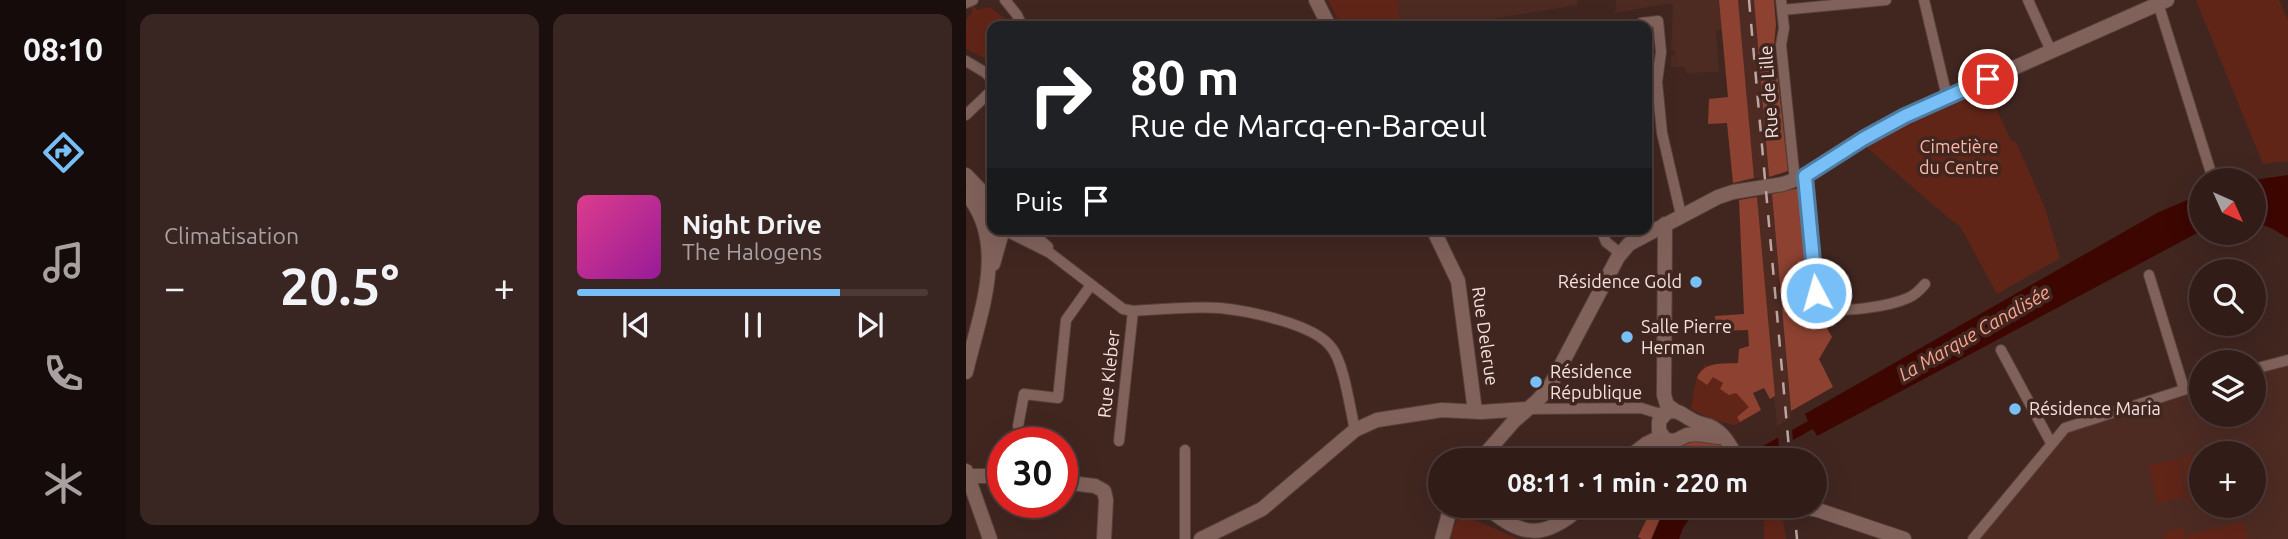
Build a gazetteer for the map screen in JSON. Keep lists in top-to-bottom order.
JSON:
{
  "streets": {
    "street": ["Rue de Lille", "Rue Delerue", "Rue Kleber"]
  },
  "water": ["La Marque Canalisée"],
  "parks": ["Cimetière du Centre"],
  "places": [
    "Résidence Gold",
    "Salle Pierre Herman",
    "Résidence République",
    "Résidence Maria"
  ],
  "north": "bottom right",
  "page": {
    "tabs": "08:10",
    "tile": "Climatisation",
    "turn": ["80 m", "Rue de Marcq-en-Barœul"],
    "map_buttons": "+",
    "then": "Puis",
    "song": ["Night Drive", "The Halogens"],
    "heat": ["−", "20.5°", "+"],
    "limit": "30",
    "trip": "08:11 · 1 min · 220 m"
  }
}
